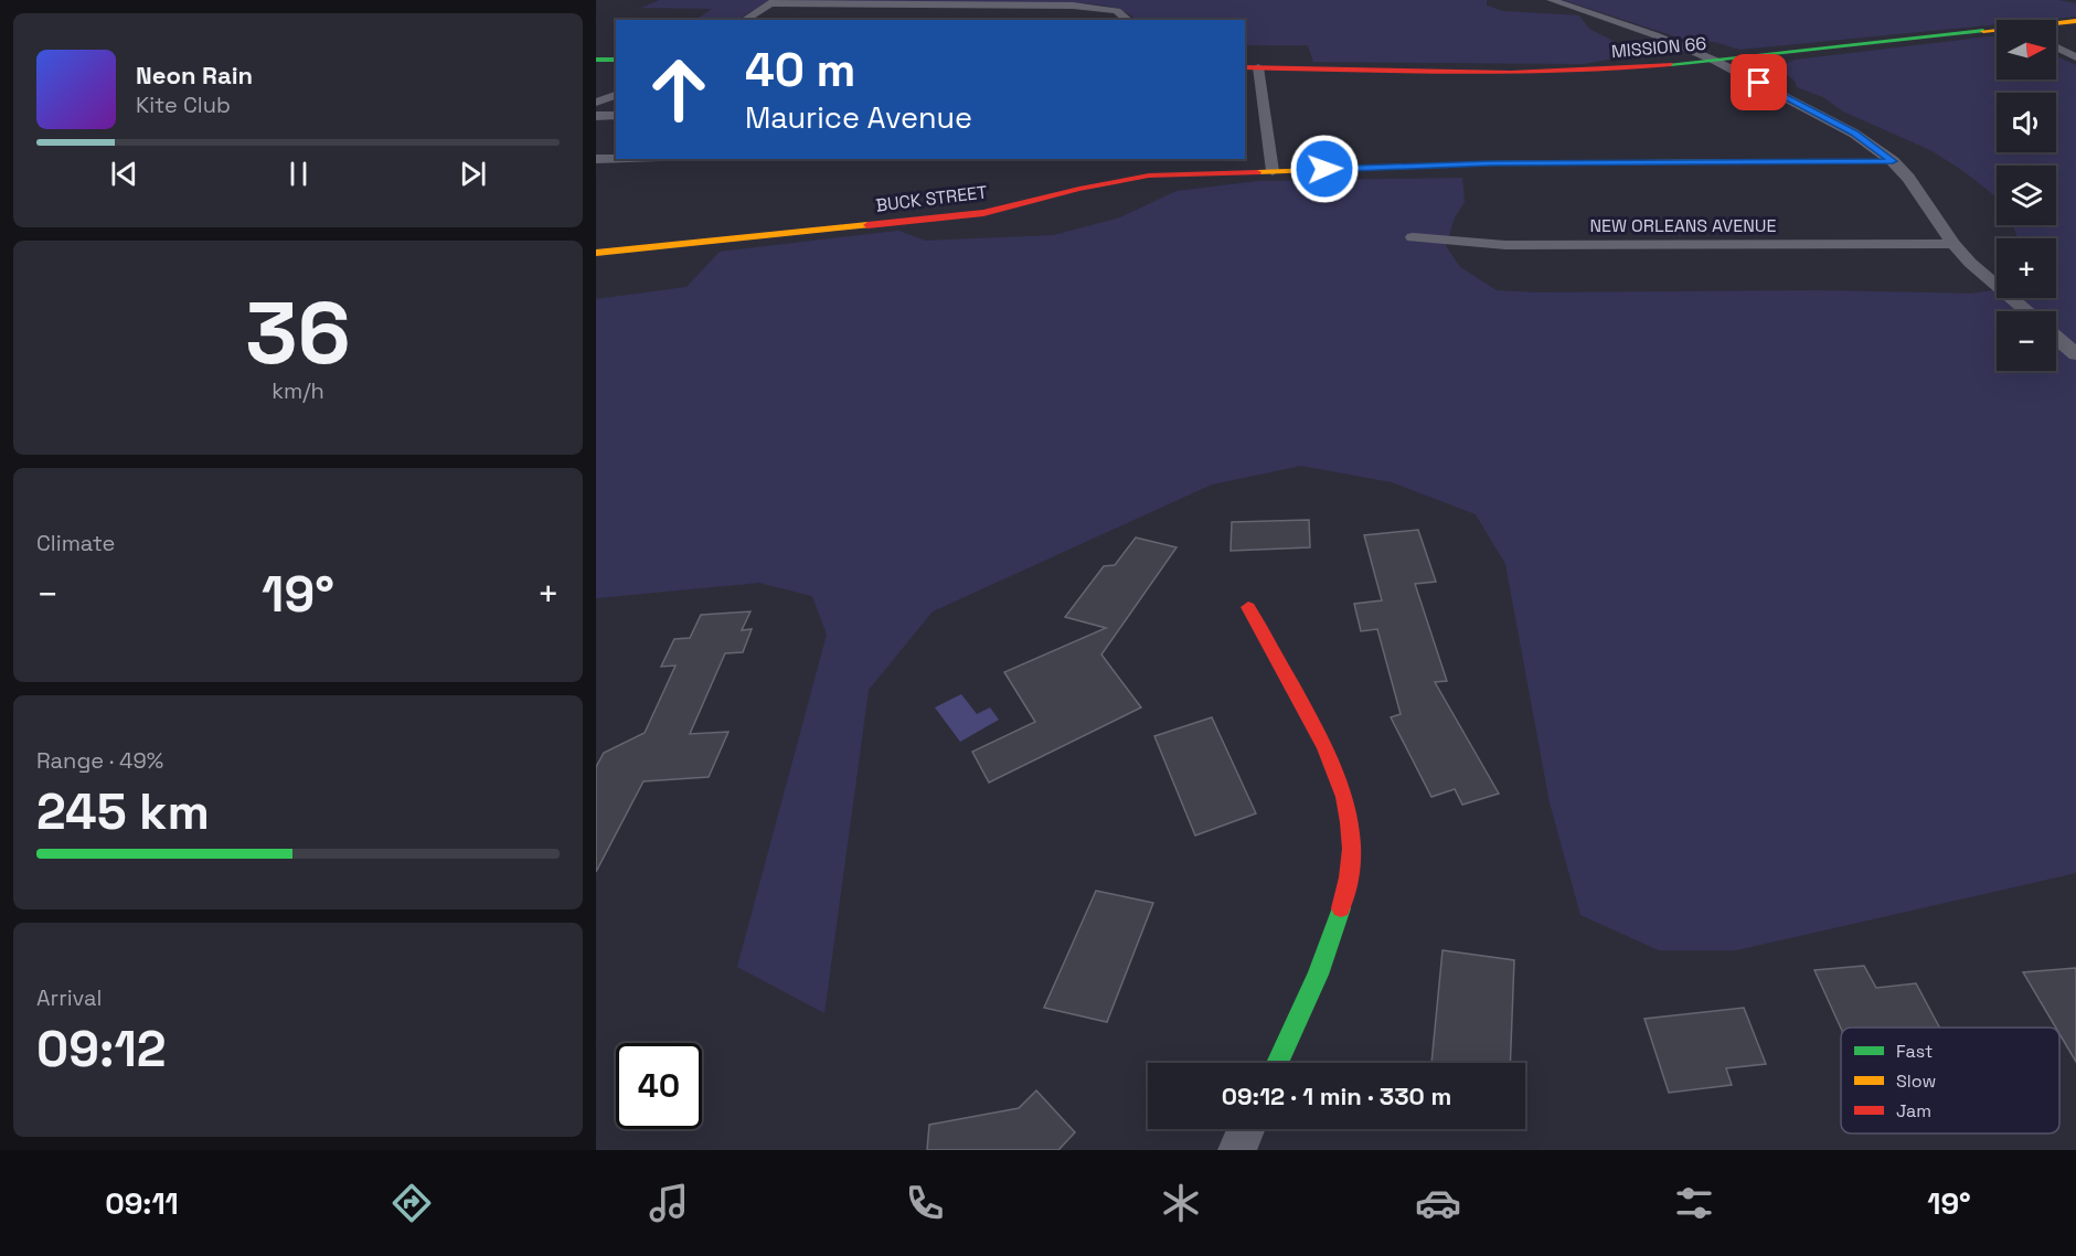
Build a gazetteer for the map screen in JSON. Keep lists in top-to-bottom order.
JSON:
{
  "streets": {
    "street": ["MISSION 66", "BUCK STREET", "NEW ORLEANS AVENUE"]
  },
  "legend": ["Fast", "Slow", "Jam"],
  "north": "right",
  "page": {
    "map_buttons": ["+", "−"],
    "turn": ["40 m", "Maurice Avenue"],
    "song": ["Neon Rain", "Kite Club"],
    "tile": [
      ["36", "km/h"],
      "Climate",
      ["Range · 49%", "245 km"],
      ["Arrival", "09:12"]
    ],
    "heat": ["−", "19°", "+"],
    "limit": "40",
    "trip": "09:12 · 1 min · 330 m",
    "tabs": ["09:11", "19°"]
  }
}
